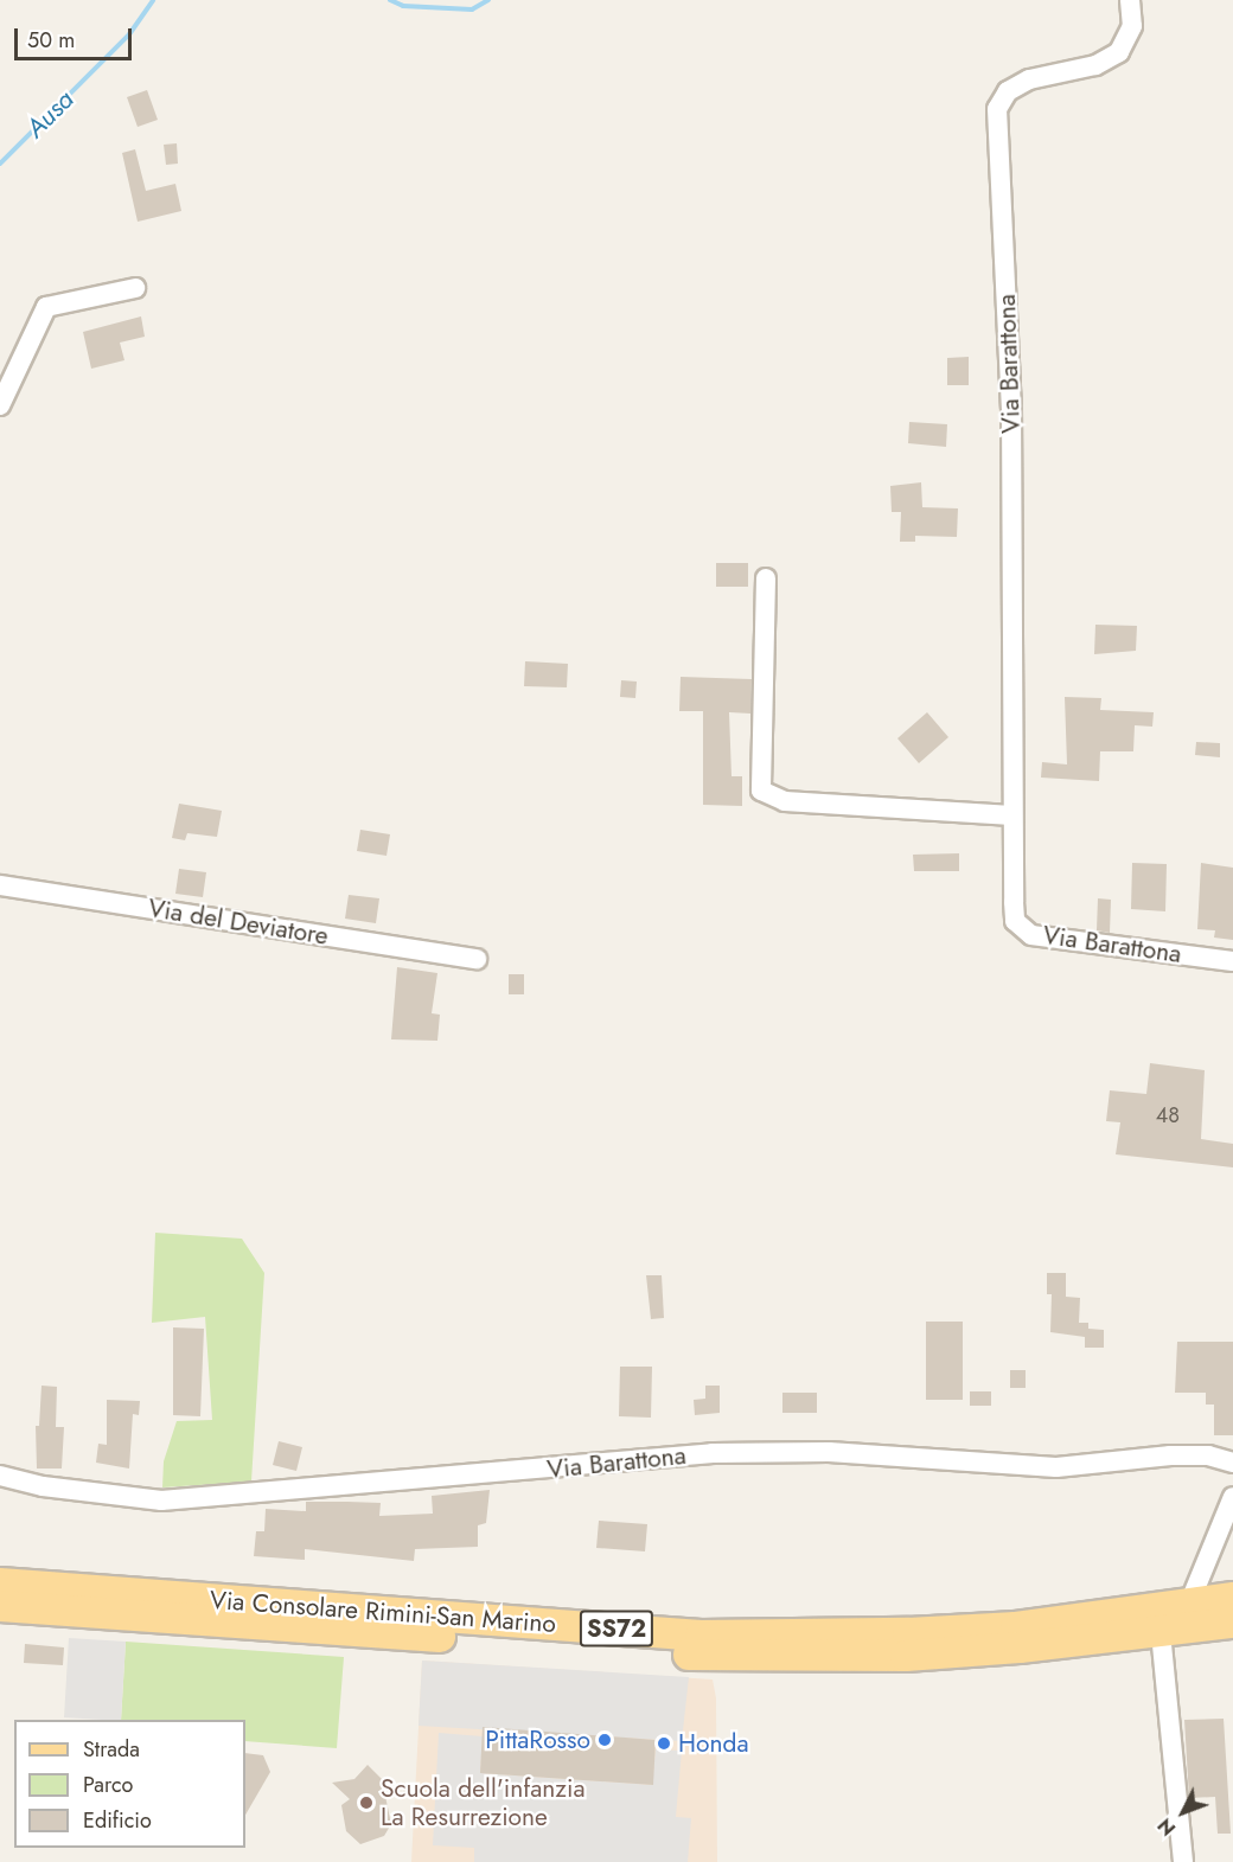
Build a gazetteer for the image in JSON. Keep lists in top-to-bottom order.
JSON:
{
  "streets": {
    "main road": ["Via Consolare Rimini-San Marino", "SS72"],
    "street": ["Via Barattona", "Via del Deviatore"]
  },
  "water": ["Ausa"],
  "places": ["PittaRosso", "Honda", "Scuola dell'infanzia La Resurrezione"],
  "house_numbers": ["48"],
  "legend": ["Strada", "Parco", "Edificio"],
  "scale_bar": "50 m",
  "north": "bottom left"
}
